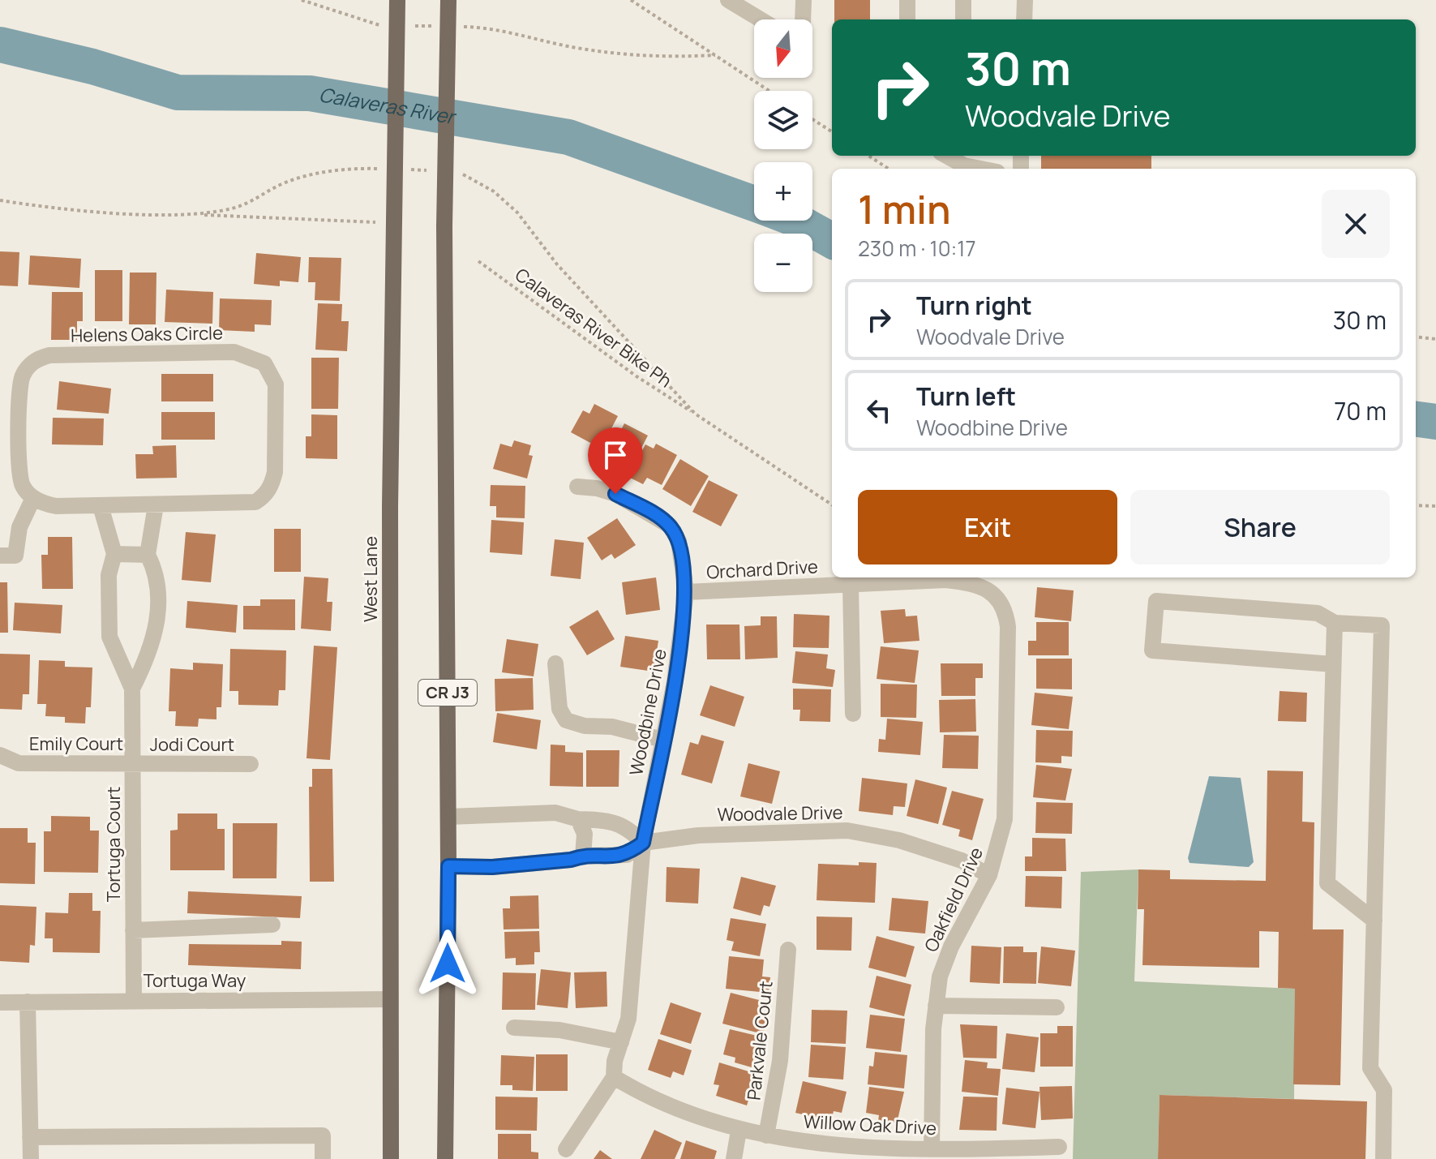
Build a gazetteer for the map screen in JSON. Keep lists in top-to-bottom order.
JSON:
{
  "streets": {
    "main road": ["West Lane", "CR J3"],
    "street": [
      "Helens Oaks Circle",
      "Orchard Drive",
      "Woodbine Drive",
      "Emily Court",
      "Jodi Court",
      "Woodvale Drive",
      "Tortuga Court",
      "Oakfield Drive",
      "Tortuga Way",
      "Parkvale Court",
      "Willow Oak Drive"
    ],
    "path": ["Calaveras River Bike Ph"]
  },
  "crossings": [
    ["Orchard Drive", "Woodbine Drive"],
    ["Orchard Drive", "Oakfield Drive"],
    ["West Lane", "Tortuga Way"],
    ["CR J3", "Woodvale Drive"],
    ["Woodbine Drive", "Woodvale Drive"],
    ["Woodbine Drive", "Willow Oak Drive"],
    ["Emily Court", "Jodi Court"],
    ["Emily Court", "Tortuga Court"],
    ["Jodi Court", "Tortuga Court"],
    ["Woodvale Drive", "Oakfield Drive"],
    ["Tortuga Court", "Tortuga Way"],
    ["Oakfield Drive", "Willow Oak Drive"],
    ["Parkvale Court", "Willow Oak Drive"]
  ],
  "water": ["Calaveras River"],
  "north": "bottom",
  "page": {
    "map_buttons": ["+", "−"],
    "turn": ["30 m", "Woodvale Drive"],
    "heading": ["1 min", "230 m · 10:17"],
    "list": [
      {
        "name": "Turn right",
        "note": "Woodvale Drive",
        "value": "30 m"
      },
      {
        "name": "Turn left",
        "note": "Woodbine Drive",
        "value": "70 m"
      }
    ],
    "buttons": ["Exit", "Share"]
  }
}
